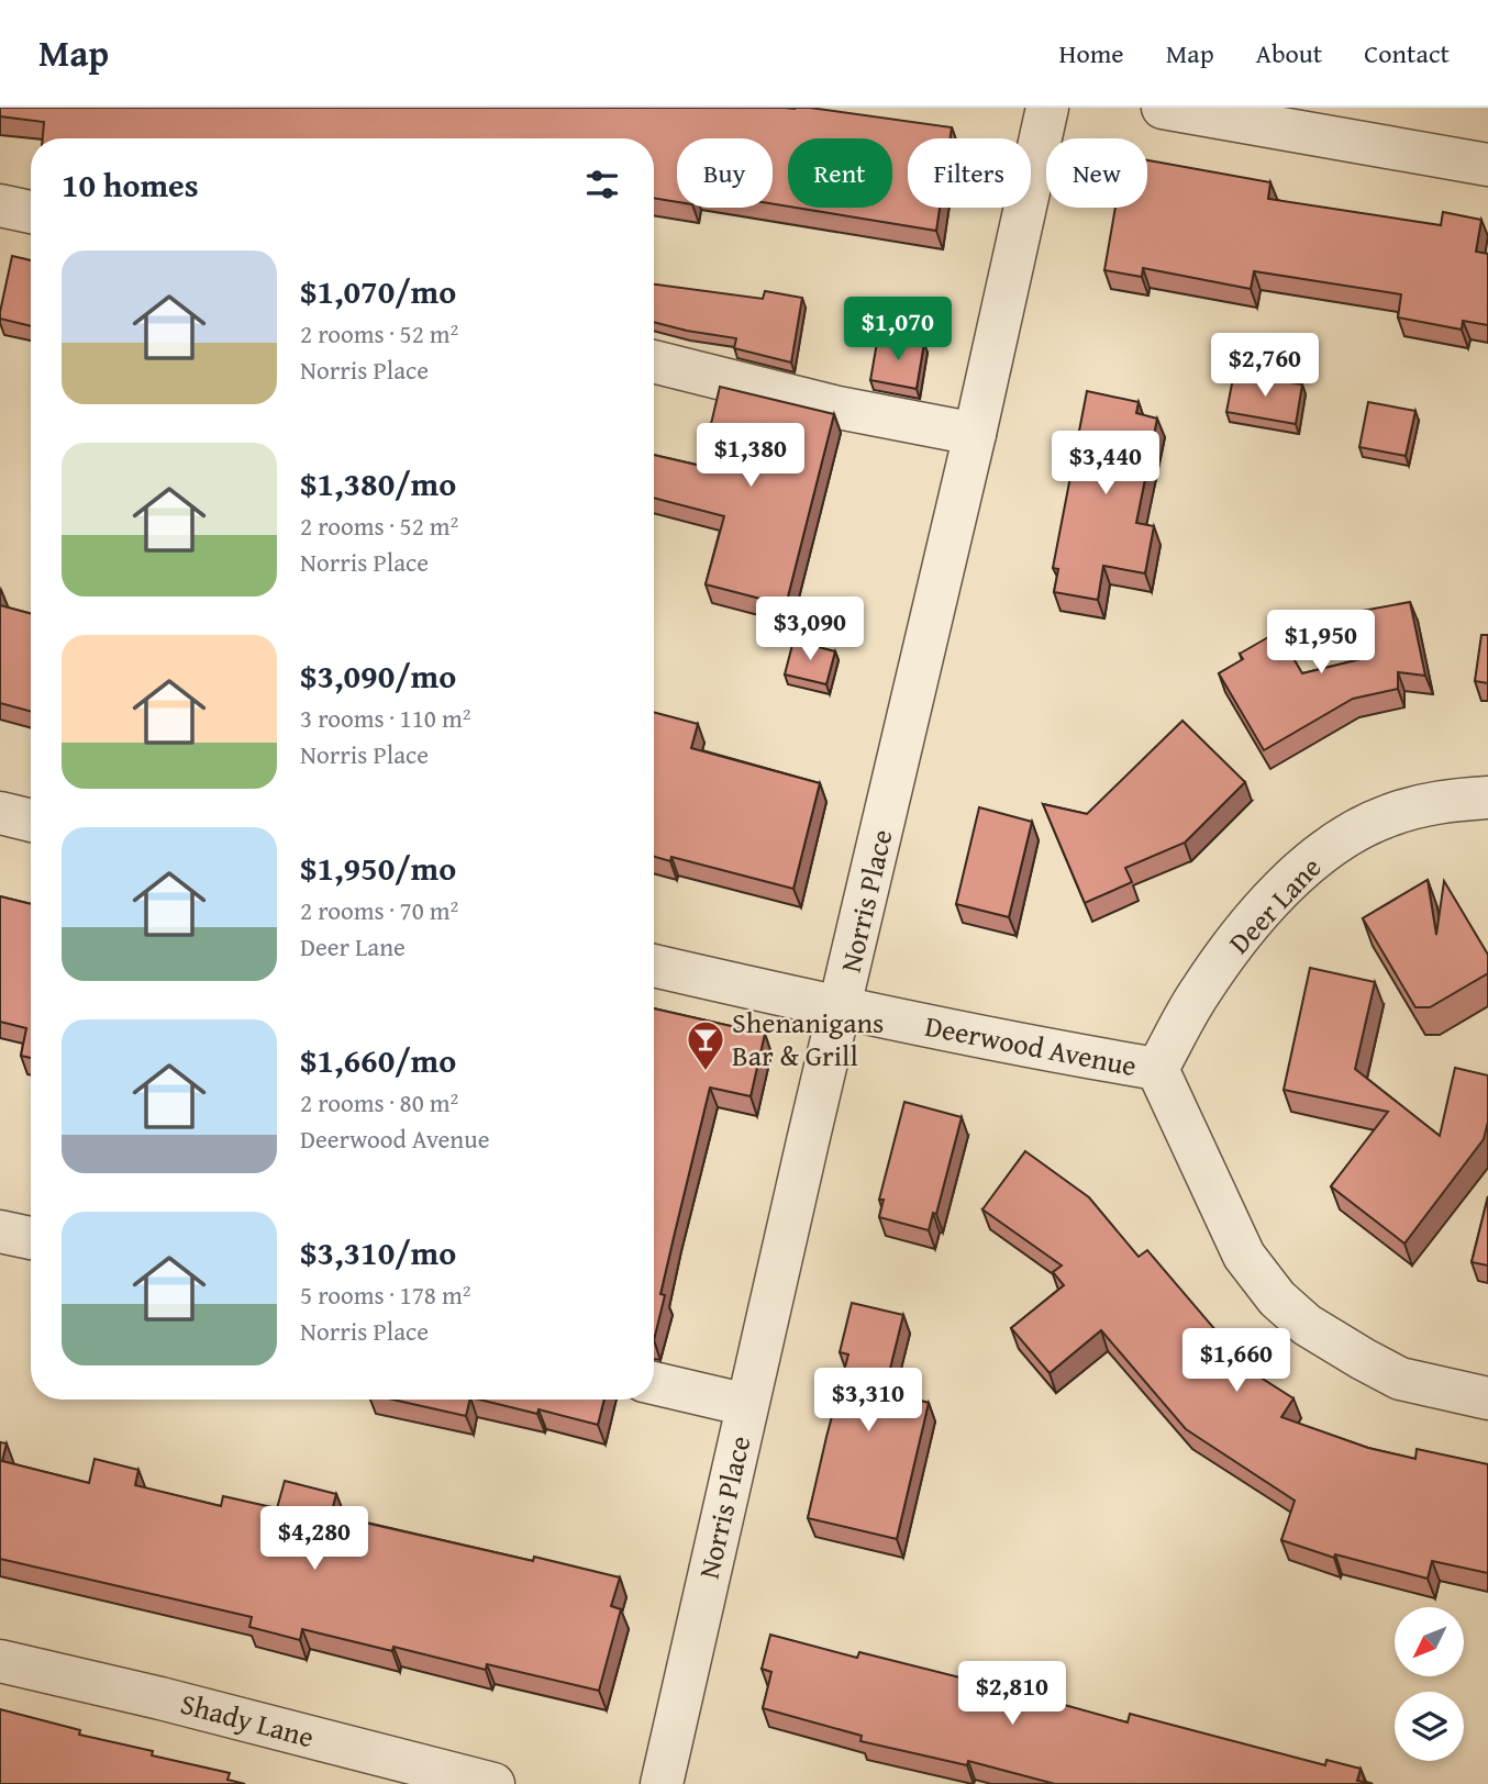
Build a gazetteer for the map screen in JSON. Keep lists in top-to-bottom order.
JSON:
{
  "streets": {
    "street": [
      "Norris Place",
      "Deer Lane",
      "Deerwood Avenue",
      "Shady Lane"
    ]
  },
  "crossings": [
    ["Norris Place", "Deerwood Avenue"],
    ["Deer Lane", "Deerwood Avenue"]
  ],
  "places": {
    "bar": ["Shenanigans Bar & Grill"]
  },
  "north": "bottom left",
  "page": {
    "header": "Map",
    "nav": [
      "Home",
      "Map",
      "About",
      "Contact"
    ],
    "chip": [
      "Buy",
      "Rent",
      "Filters",
      "New"
    ],
    "heading": "10 homes",
    "list": [
      {
        "name": "$1,070/mo",
        "note": "2 rooms · 52 m² · Norris Place"
      },
      {
        "name": "$1,380/mo",
        "note": "2 rooms · 52 m² · Norris Place"
      },
      {
        "name": "$3,090/mo",
        "note": "3 rooms · 110 m² · Norris Place"
      },
      {
        "name": "$1,950/mo",
        "note": "2 rooms · 70 m² · Deer Lane"
      },
      {
        "name": "$1,660/mo",
        "note": "2 rooms · 80 m² · Deerwood Avenue"
      },
      {
        "name": "$3,310/mo",
        "note": "5 rooms · 178 m² · Norris Place"
      }
    ],
    "price": [
      "$1,070",
      "$2,760",
      "$1,380",
      "$3,440",
      "$3,090",
      "$1,950",
      "$1,660",
      "$3,310",
      "$4,280",
      "$2,810"
    ]
  }
}
